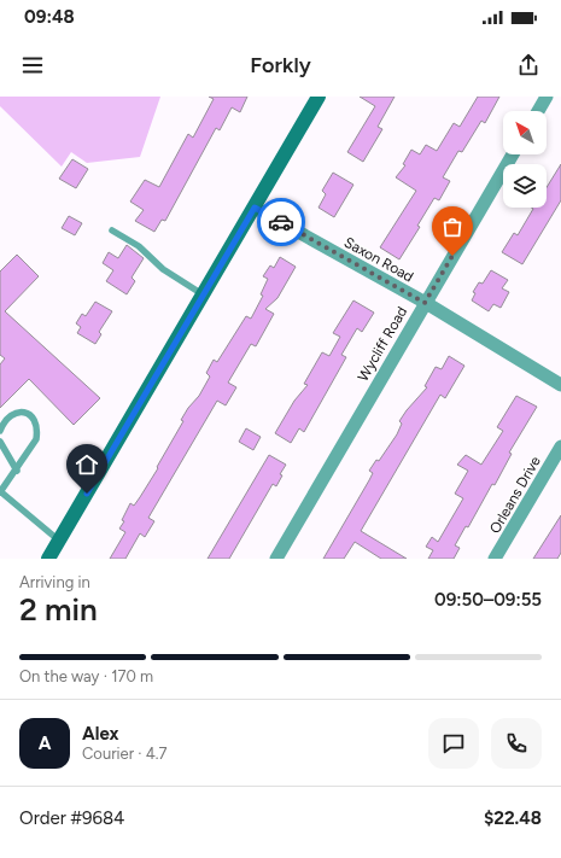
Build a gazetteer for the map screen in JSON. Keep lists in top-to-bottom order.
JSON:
{
  "streets": {
    "street": ["Saxon Road", "Wycliff Road", "Orleans Drive"]
  },
  "crossings": [
    ["Saxon Road", "Wycliff Road"]
  ],
  "north": "top left",
  "page": {
    "status": "09:48",
    "header": "Forkly",
    "heading": ["2 min", "Arriving in", "09:50–09:55"],
    "panel": [
      "Alex",
      "Courier · 4.7",
      "Order #9684",
      "$22.48"
    ],
    "bar": "On the way · 170 m",
    "round": "A"
  }
}
